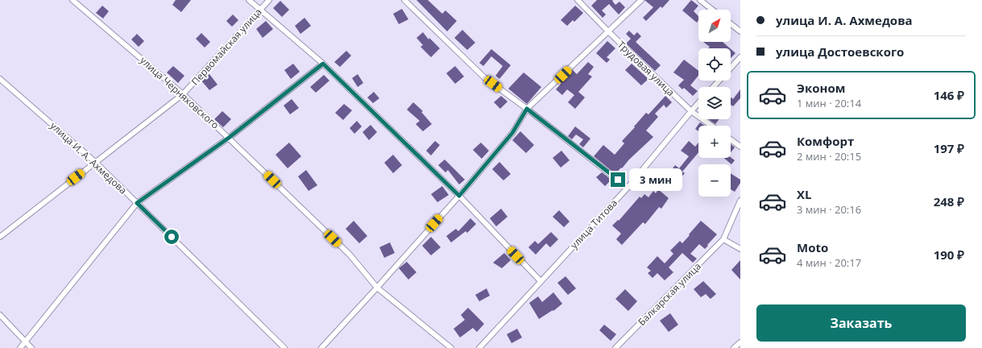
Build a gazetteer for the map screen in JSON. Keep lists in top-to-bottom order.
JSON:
{
  "streets": {
    "street": [
      "Первомайская улица",
      "Трудовая улица",
      "улица Черняховского",
      "улица И. А. Ахмедова",
      "улица Титова",
      "Балкарская улица"
    ]
  },
  "crossings": [
    ["Первомайская улица", "улица Черняховского"],
    ["Первомайская улица", "улица И. А. Ахмедова"],
    ["Трудовая улица", "улица Титова"]
  ],
  "north": "top right",
  "page": {
    "banner": ["улица И. А. Ахмедова", "улица Достоевского"],
    "map_buttons": ["+", "−"],
    "list": [
      {
        "name": "Эконом",
        "note": "1 мин · 20:14",
        "value": "146 ₽"
      },
      {
        "name": "Комфорт",
        "note": "2 мин · 20:15",
        "value": "197 ₽"
      },
      {
        "name": "XL",
        "note": "3 мин · 20:16",
        "value": "248 ₽"
      },
      {
        "name": "Moto",
        "note": "4 мин · 20:17",
        "value": "190 ₽"
      }
    ],
    "bubble": "3 мин",
    "buttons": "Заказать"
  }
}
